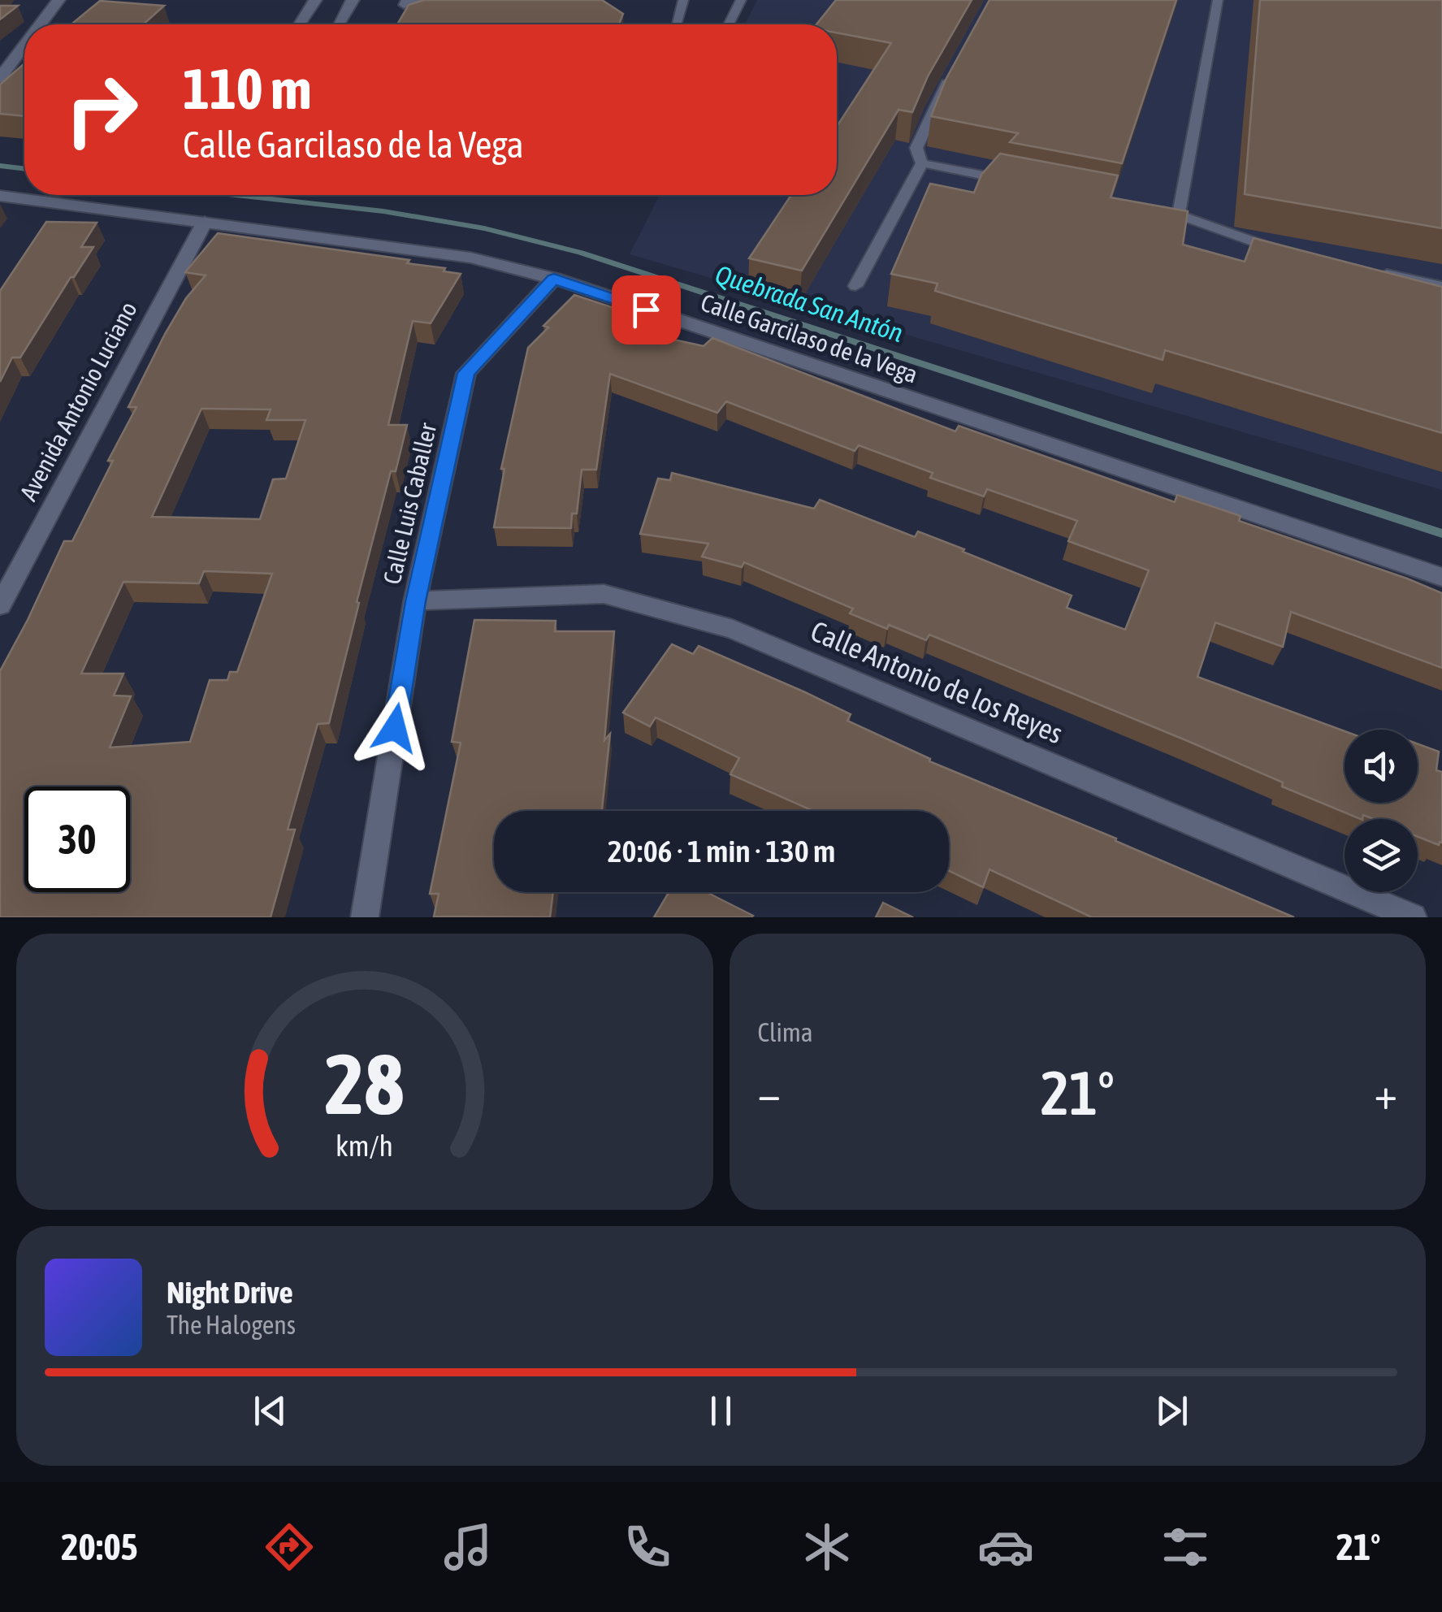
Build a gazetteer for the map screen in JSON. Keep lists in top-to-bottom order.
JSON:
{
  "streets": {
    "street": [
      "Calle Garcilaso de la Vega",
      "Avenida Antonio Luciano",
      "Calle Luis Caballer",
      "Calle Antonio de los Reyes"
    ]
  },
  "crossings": [
    ["Calle Garcilaso de la Vega", "Avenida Antonio Luciano"],
    ["Calle Garcilaso de la Vega", "Calle Luis Caballer"],
    ["Calle Luis Caballer", "Calle Antonio de los Reyes"]
  ],
  "water": ["Quebrada San Antón"],
  "page": {
    "turn": ["110 m", "Calle Garcilaso de la Vega"],
    "limit": "30",
    "trip": "20:06 · 1 min · 130 m",
    "tile": "Clima",
    "heat": ["−", "21°", "+"],
    "song": ["Night Drive", "The Halogens"],
    "tabs": ["20:05", "21°"],
    "gauge": ["28", "km/h"]
  }
}
